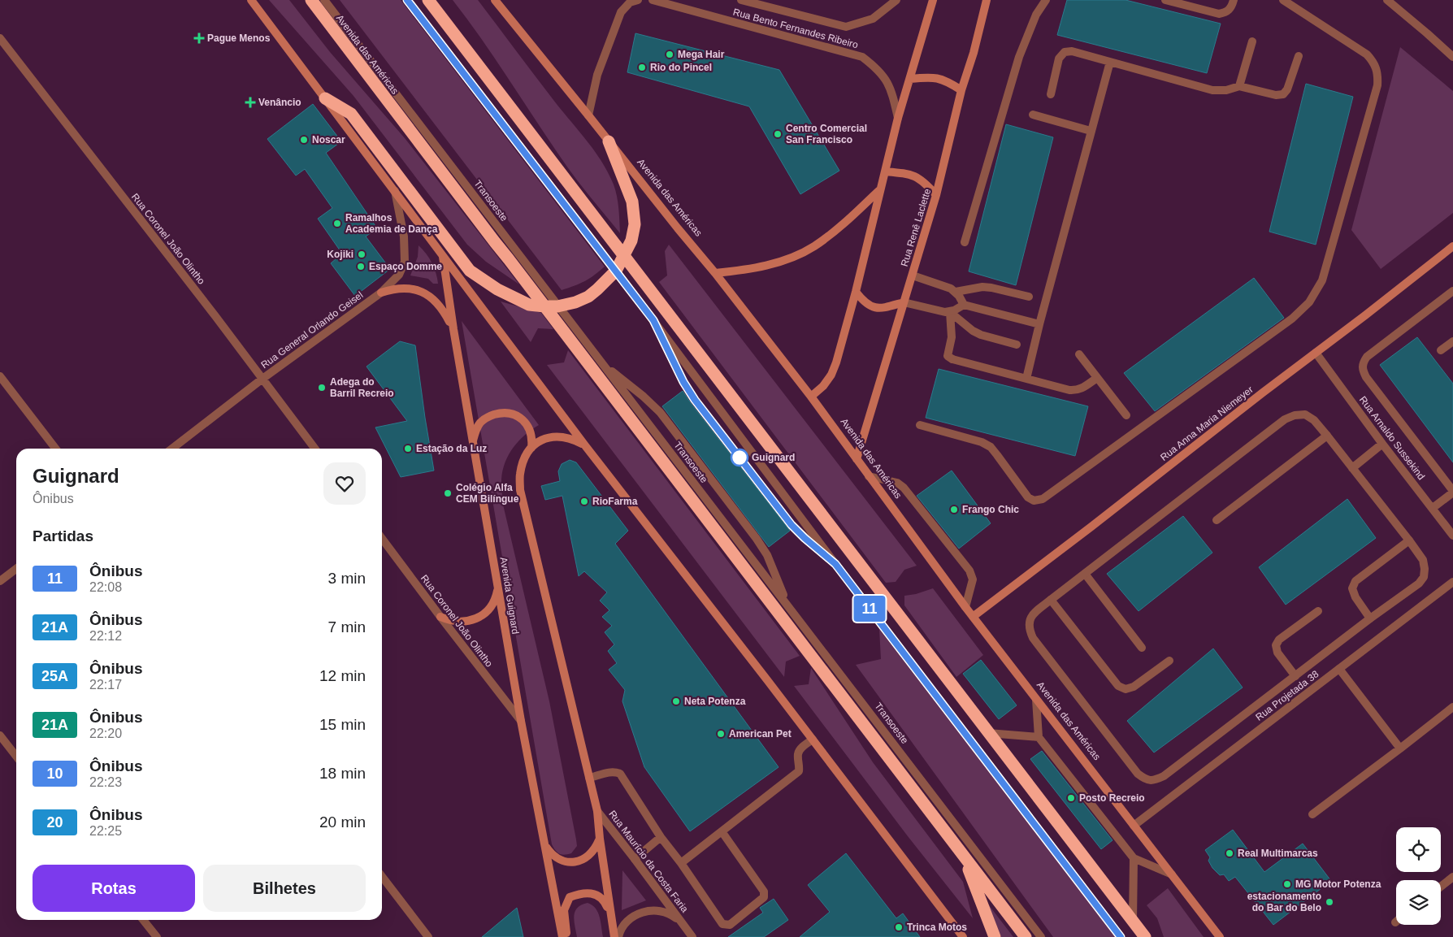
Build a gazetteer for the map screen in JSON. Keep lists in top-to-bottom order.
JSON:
{
  "streets": {
    "highway": ["Avenida das Américas"],
    "street": [
      "Rua Bento Fernandes Ribeiro",
      "Transoeste",
      "Rua Renê Laclette",
      "Rua Coronel João Olintho",
      "Rua General Orlando Geisel",
      "Rua Anna Maria Niemeyer",
      "Rua Arnaldo Sussekind",
      "Avenida Guignard",
      "Rua Projetada 38",
      "Rua Maurício da Costa Faria"
    ]
  },
  "crossings": [
    ["Avenida das Américas", "Rua Renê Laclette"],
    ["Avenida das Américas", "Rua Anna Maria Niemeyer"],
    ["Avenida das Américas", "Rua Projetada 38"],
    ["Rua Coronel João Olintho", "Rua General Orlando Geisel"],
    ["Rua Coronel João Olintho", "Avenida Guignard"],
    ["Rua Anna Maria Niemeyer", "Rua Arnaldo Sussekind"]
  ],
  "places": {
    "health": ["Pague Menos", "Venâncio"],
    "other": [
      "Mega Hair",
      "Rio do Pincel",
      "Centro Comercial San Francisco",
      "Noscar",
      "Ramalhos Academia de Dança",
      "Kojiki",
      "Espaço Domme",
      "Adega do Barril Recreio",
      "Estação da Luz",
      "Guignard",
      "Colégio Alfa CEM Bilíngue",
      "RioFarma",
      "Frango Chic",
      "Neta Potenza",
      "American Pet",
      "Posto Recreio",
      "Real Multimarcas",
      "MG Motor Potenza",
      "estacionamento do Bar do Belo",
      "Trinca Motos"
    ]
  },
  "lines": ["bus line 11"],
  "page": {
    "on_map": "11",
    "heading": [
      ["Guignard", "Ônibus"],
      "Partidas"
    ],
    "list": [
      {
        "mark": "11",
        "name": "Ônibus",
        "note": "22:08",
        "value": "3 min"
      },
      {
        "mark": "21A",
        "name": "Ônibus",
        "note": "22:12",
        "value": "7 min"
      },
      {
        "mark": "25A",
        "name": "Ônibus",
        "note": "22:17",
        "value": "12 min"
      },
      {
        "mark": "21A",
        "name": "Ônibus",
        "note": "22:20",
        "value": "15 min"
      },
      {
        "mark": "10",
        "name": "Ônibus",
        "note": "22:23",
        "value": "18 min"
      },
      {
        "mark": "20",
        "name": "Ônibus",
        "note": "22:25",
        "value": "20 min"
      }
    ],
    "buttons": ["Rotas", "Bilhetes"]
  }
}
